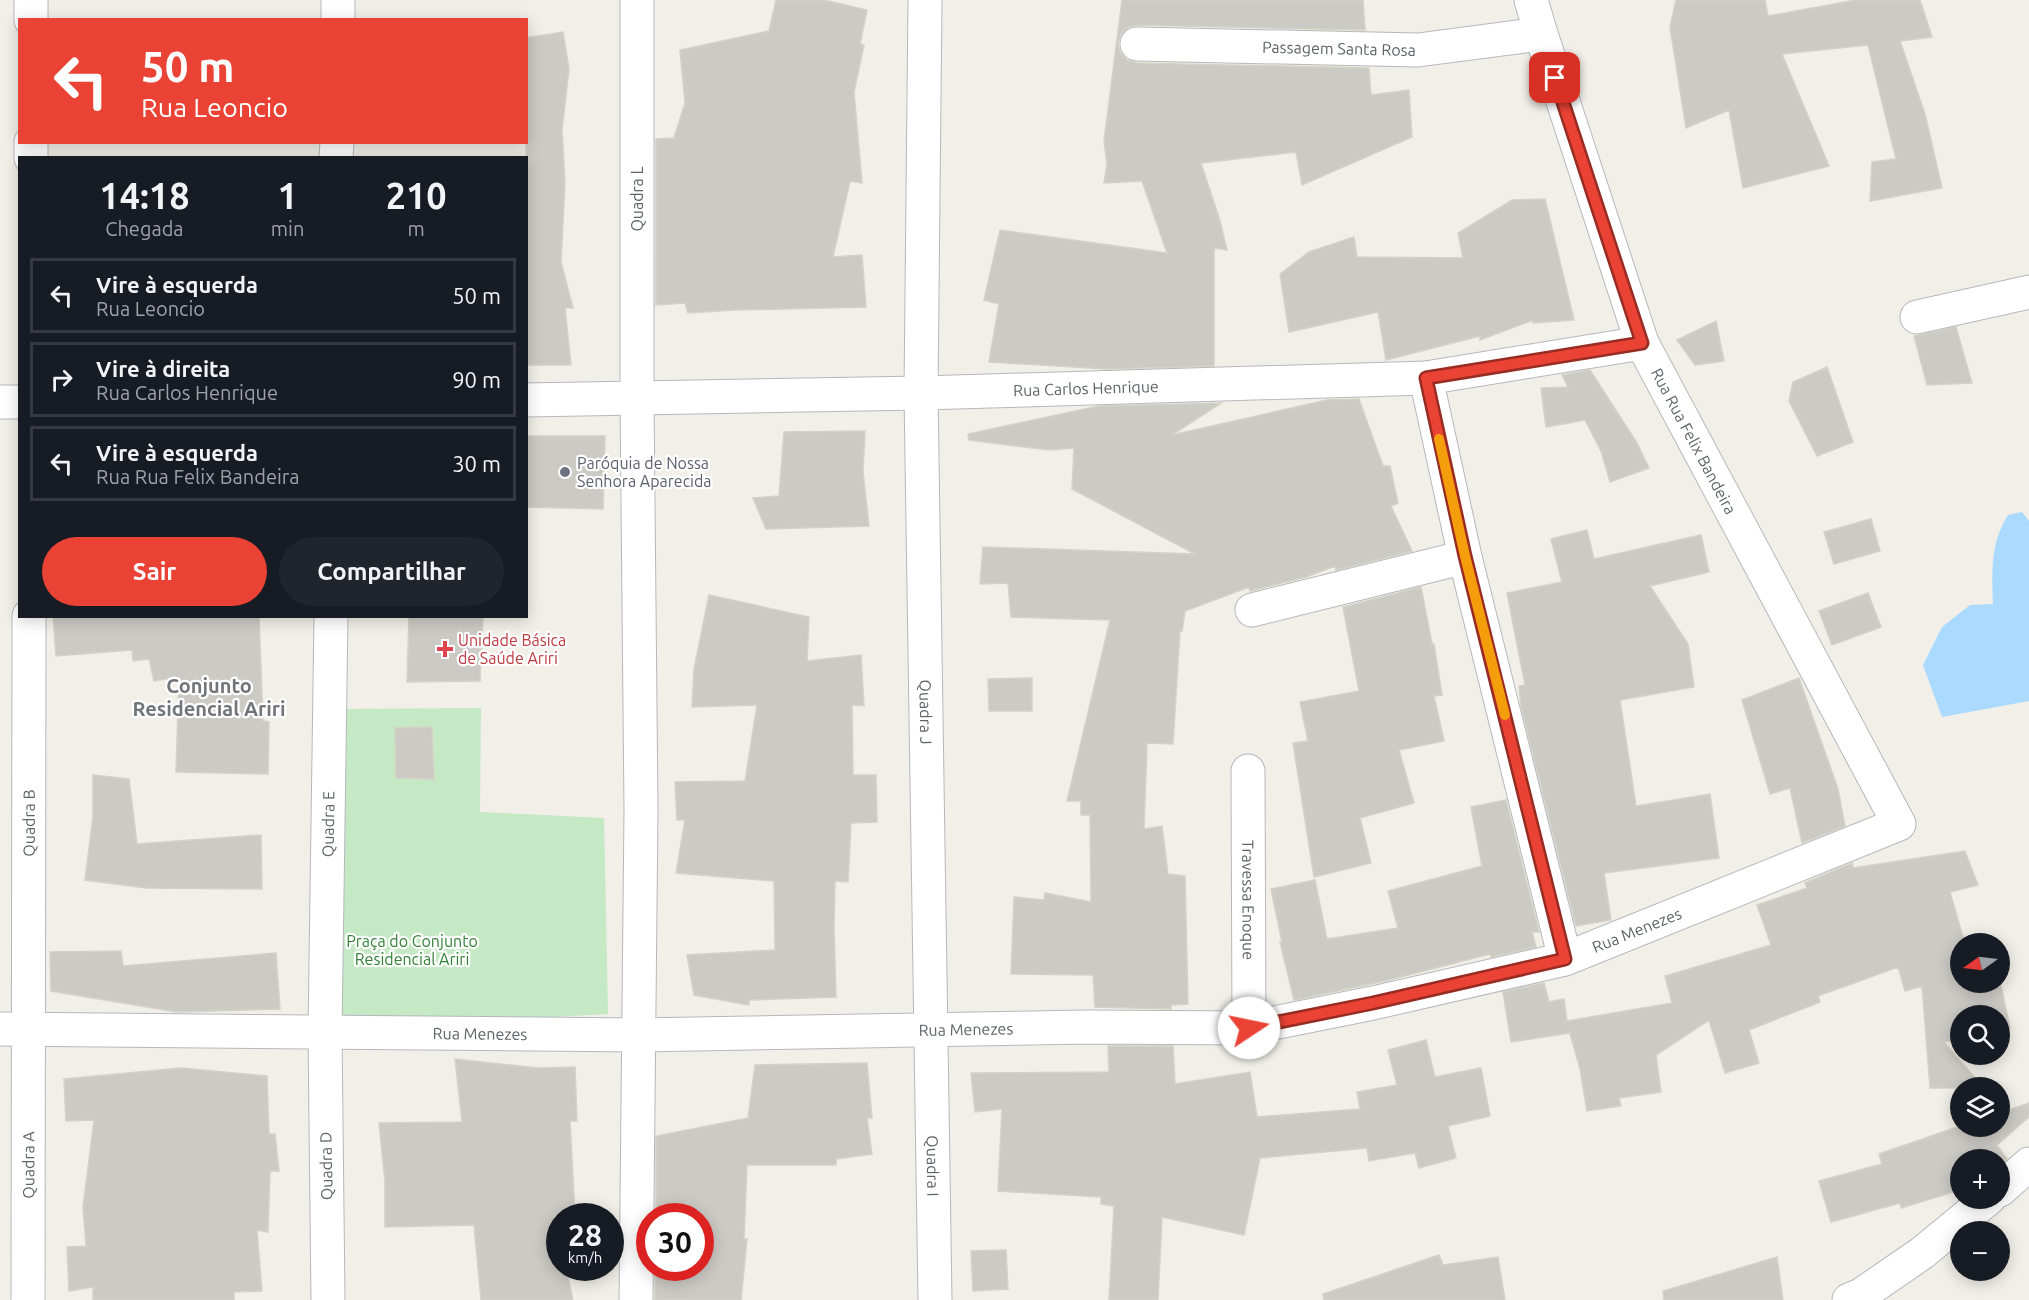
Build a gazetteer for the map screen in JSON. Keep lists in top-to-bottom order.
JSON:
{
  "streets": {
    "street": [
      "Passagem Santa Rosa",
      "Quadra L",
      "Rua Carlos Henrique",
      "Rua Rua Felix Bandeira",
      "Quadra J",
      "Quadra B",
      "Quadra E",
      "Travessa Enoque",
      "Rua Menezes",
      "Quadra A",
      "Quadra D",
      "Quadra I"
    ]
  },
  "crossings": [
    ["Passagem Santa Rosa", "Rua Rua Felix Bandeira"],
    ["Quadra L", "Rua Carlos Henrique"],
    ["Rua Carlos Henrique", "Rua Rua Felix Bandeira"],
    ["Rua Carlos Henrique", "Quadra J"],
    ["Rua Rua Felix Bandeira", "Rua Menezes"],
    ["Quadra J", "Rua Menezes"],
    ["Quadra J", "Quadra I"],
    ["Quadra B", "Rua Menezes"],
    ["Quadra B", "Quadra A"],
    ["Quadra E", "Rua Menezes"],
    ["Quadra E", "Quadra D"],
    ["Travessa Enoque", "Rua Menezes"],
    ["Rua Menezes", "Quadra A"],
    ["Rua Menezes", "Quadra D"],
    ["Rua Menezes", "Quadra I"]
  ],
  "districts": ["Conjunto Residencial Ariri"],
  "parks": ["Praça do Conjunto Residencial Ariri"],
  "places": {
    "other": ["Paróquia de Nossa Senhora Aparecida"],
    "health": ["Unidade Básica de Saúde Ariri"]
  },
  "north": "left",
  "page": {
    "turn": ["50 m", "Rua Leoncio"],
    "eta": [
      "14:18",
      "Chegada",
      "1",
      "min",
      "210",
      "m"
    ],
    "list": [
      {
        "name": "Vire à esquerda",
        "note": "Rua Leoncio",
        "value": "50 m"
      },
      {
        "name": "Vire à direita",
        "note": "Rua Carlos Henrique",
        "value": "90 m"
      },
      {
        "name": "Vire à esquerda",
        "note": "Rua Rua Felix Bandeira",
        "value": "30 m"
      }
    ],
    "buttons": ["Sair", "Compartilhar"],
    "map_buttons": ["+", "−"],
    "speed": "28 km/h",
    "limit": "30"
  }
}
